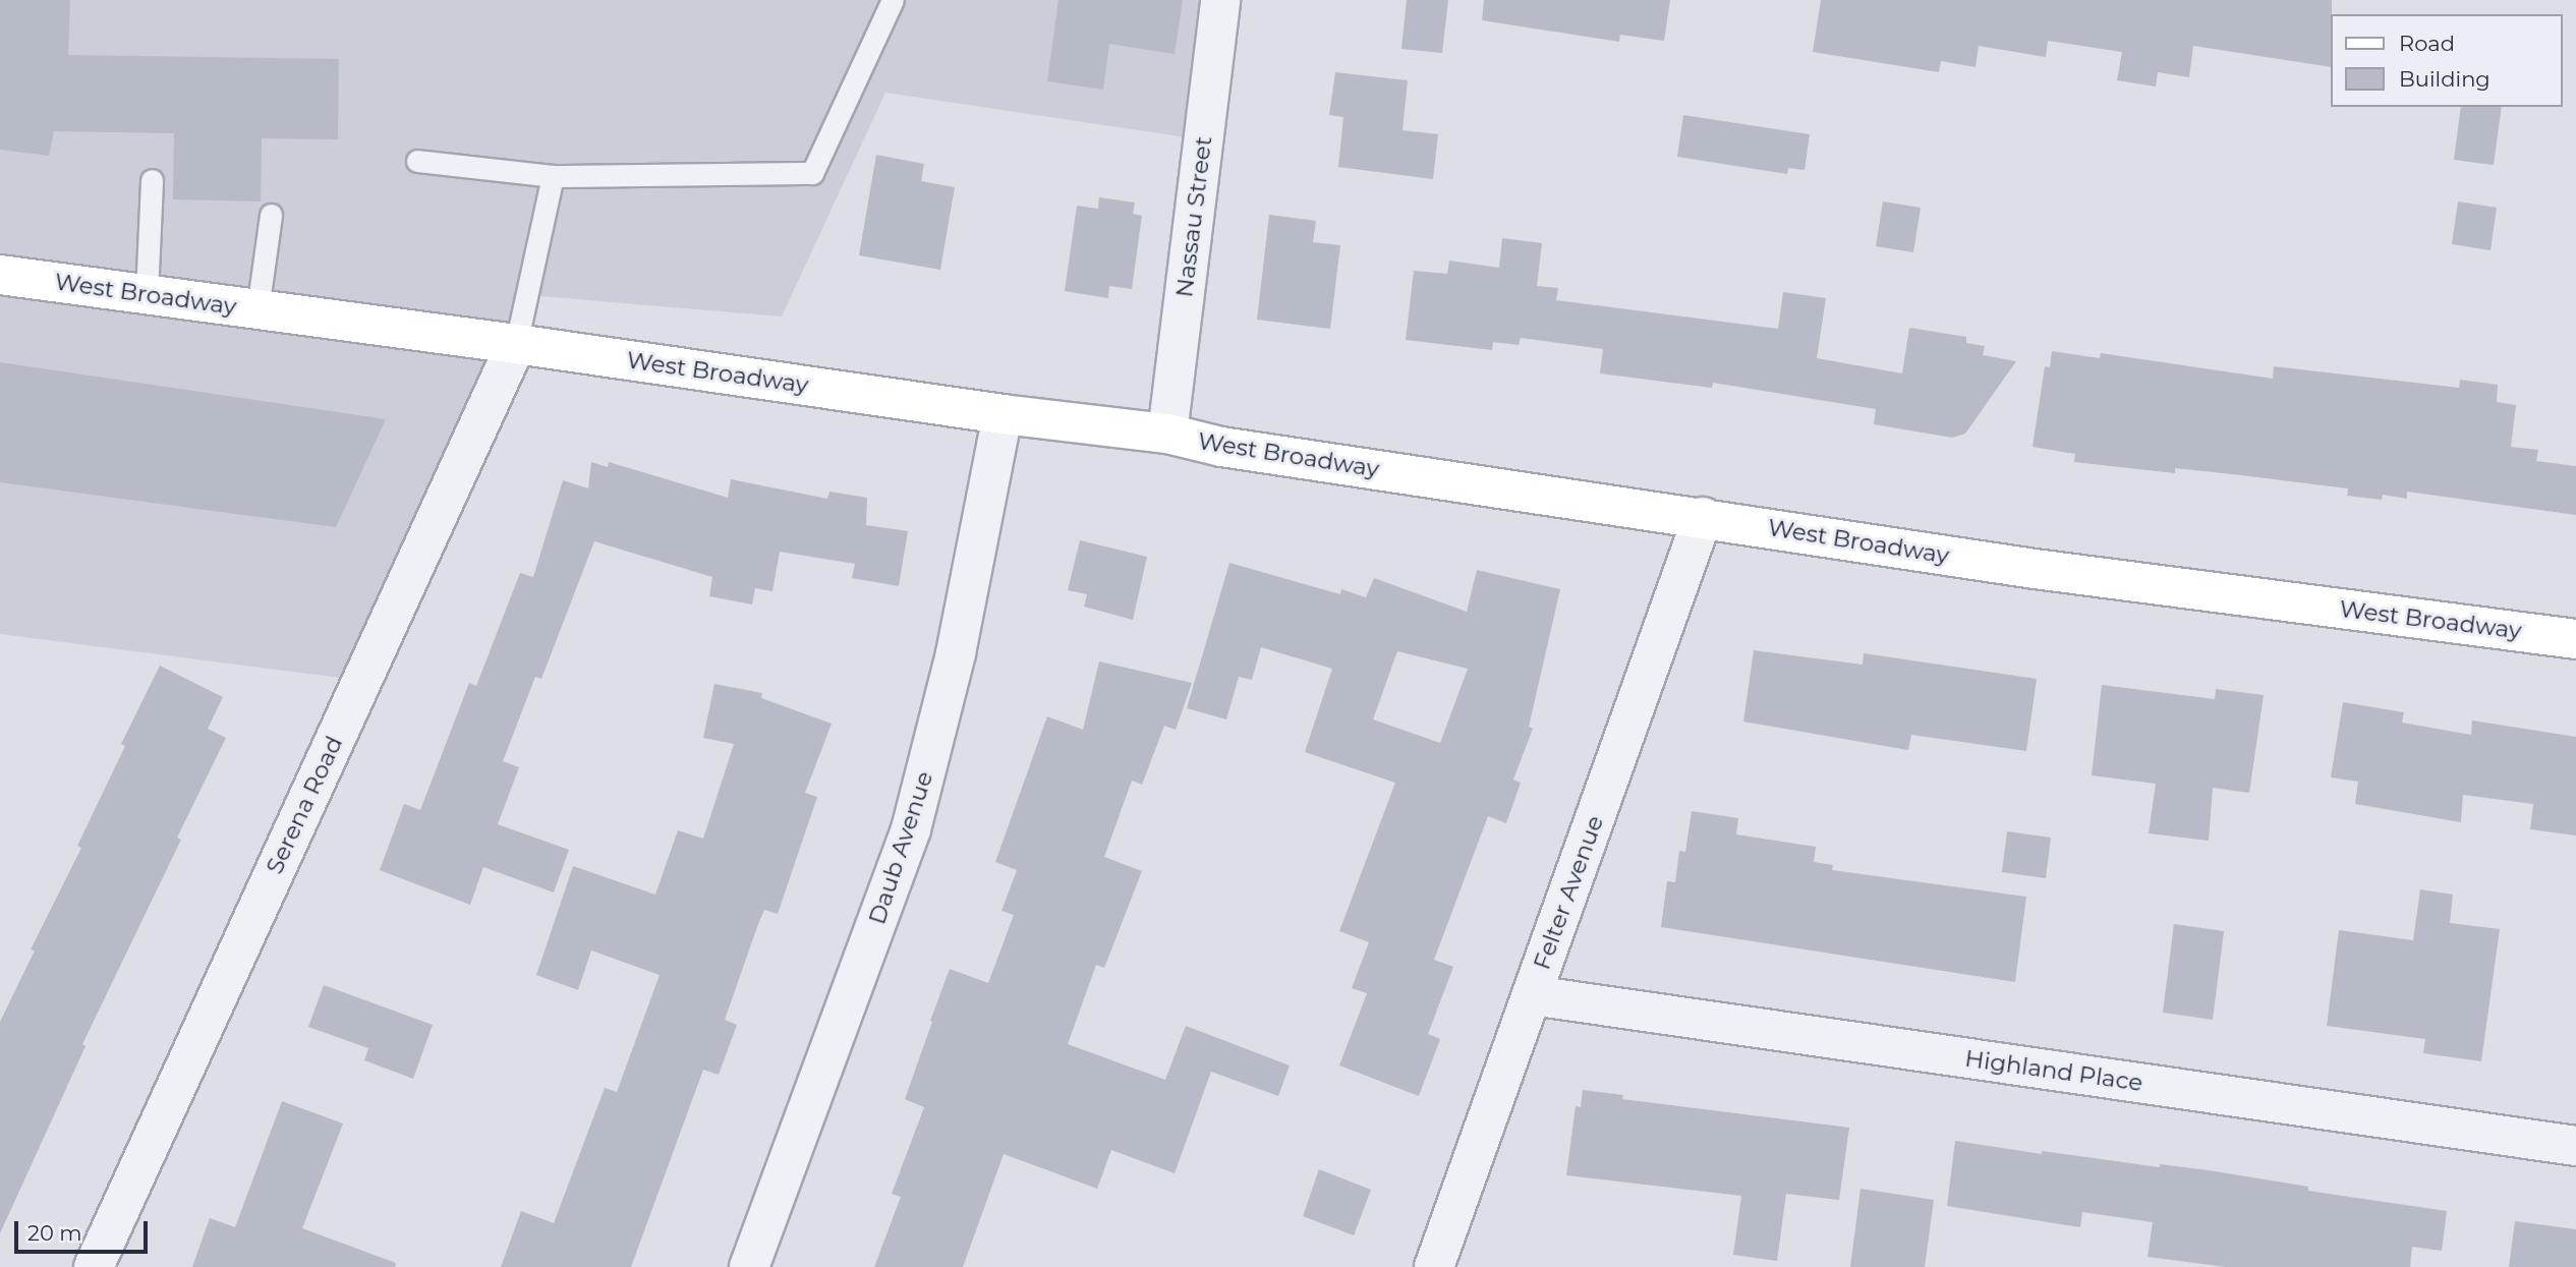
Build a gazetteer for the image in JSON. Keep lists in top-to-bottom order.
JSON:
{
  "streets": {
    "main road": ["West Broadway"],
    "street": [
      "Nassau Street",
      "Serena Road",
      "Daub Avenue",
      "Felter Avenue",
      "Highland Place"
    ]
  },
  "crossings": [
    ["Nassau Street", "West Broadway"],
    ["West Broadway", "Serena Road"],
    ["West Broadway", "Daub Avenue"],
    ["West Broadway", "Felter Avenue"],
    ["Felter Avenue", "Highland Place"]
  ],
  "legend": ["Road", "Building"],
  "scale_bar": "20 m"
}
